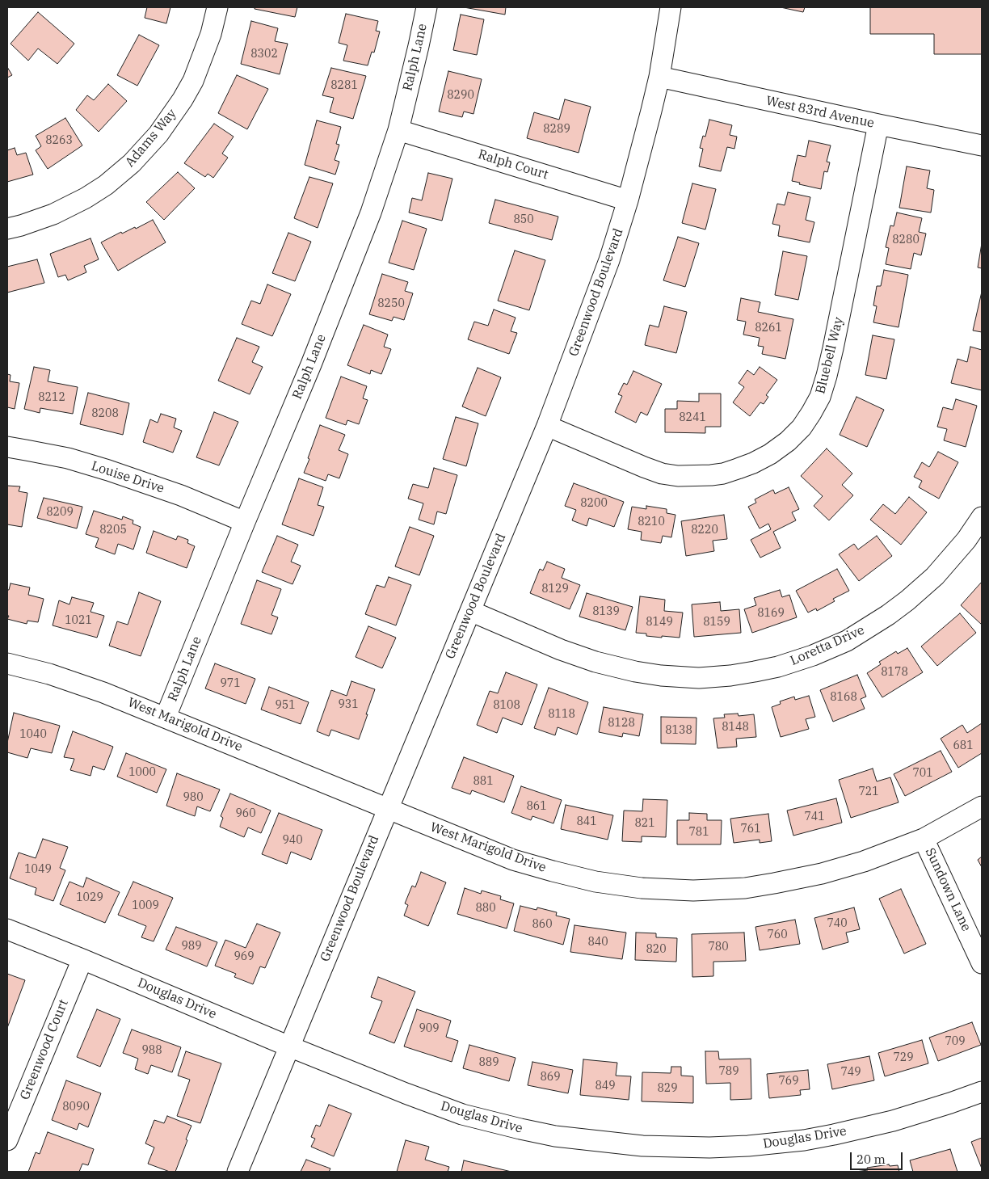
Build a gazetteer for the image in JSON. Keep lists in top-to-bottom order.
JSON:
{
  "streets": {
    "street": [
      "Ralph Lane",
      "West 83rd Avenue",
      "Adams Way",
      "Ralph Court",
      "Greenwood Boulevard",
      "Bluebell Way",
      "Louise Drive",
      "Loretta Drive",
      "West Marigold Drive",
      "Sundown Lane",
      "Douglas Drive",
      "Greenwood Court"
    ]
  },
  "crossings": [
    ["Ralph Lane", "Ralph Court"],
    ["Ralph Lane", "Louise Drive"],
    ["Ralph Lane", "West Marigold Drive"],
    ["West 83rd Avenue", "Greenwood Boulevard"],
    ["West 83rd Avenue", "Bluebell Way"],
    ["Ralph Court", "Greenwood Boulevard"],
    ["Greenwood Boulevard", "Bluebell Way"],
    ["Greenwood Boulevard", "Loretta Drive"],
    ["Greenwood Boulevard", "West Marigold Drive"],
    ["Greenwood Boulevard", "Douglas Drive"],
    ["West Marigold Drive", "Sundown Lane"],
    ["Douglas Drive", "Greenwood Court"]
  ],
  "house_numbers": [
    "8302",
    "8281",
    "8290",
    "8289",
    "8263",
    "850",
    "8280",
    "8250",
    "8261",
    "8212",
    "8208",
    "8241",
    "8200",
    "8209",
    "8210",
    "8205",
    "8220",
    "8129",
    "8139",
    "8169",
    "1021",
    "8149",
    "8159",
    "8178",
    "971",
    "8168",
    "931",
    "951",
    "8108",
    "8118",
    "8128",
    "8148",
    "8138",
    "1040",
    "681",
    "1000",
    "701",
    "881",
    "721",
    "980",
    "861",
    "960",
    "741",
    "841",
    "821",
    "761",
    "781",
    "940",
    "1049",
    "1029",
    "1009",
    "880",
    "740",
    "860",
    "760",
    "840",
    "989",
    "780",
    "820",
    "969",
    "909",
    "709",
    "988",
    "729",
    "889",
    "789",
    "749",
    "869",
    "769",
    "849",
    "829",
    "8090"
  ],
  "scale_bar": "20 m"
}
